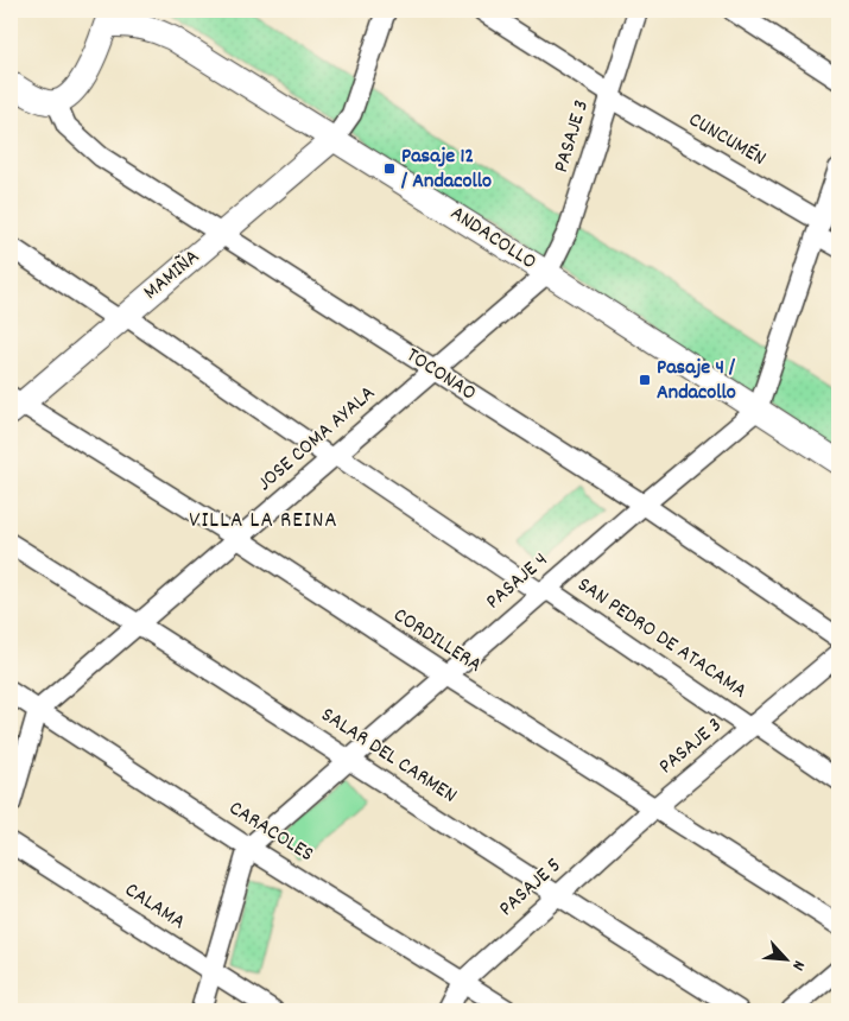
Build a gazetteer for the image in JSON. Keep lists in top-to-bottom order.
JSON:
{
  "streets": {
    "street": [
      "PASAJE 3",
      "CUNCUMÉN",
      "ANDACOLLO",
      "MAMIÑA",
      "TOCONAO",
      "JOSE COMA AYALA",
      "PASAJE 4",
      "SAN PEDRO DE ATACAMA",
      "CORDILLERA",
      "SALAR DEL CARMEN",
      "CARACOLES",
      "PASAJE 5",
      "CALAMA"
    ]
  },
  "crossings": [
    ["PASAJE 3", "CUNCUMÉN"],
    ["PASAJE 3", "ANDACOLLO"],
    ["PASAJE 3", "JOSE COMA AYALA"],
    ["PASAJE 3", "SAN PEDRO DE ATACAMA"],
    ["PASAJE 3", "CORDILLERA"],
    ["PASAJE 3", "PASAJE 5"],
    ["ANDACOLLO", "MAMIÑA"],
    ["ANDACOLLO", "JOSE COMA AYALA"],
    ["ANDACOLLO", "PASAJE 4"],
    ["MAMIÑA", "TOCONAO"],
    ["MAMIÑA", "SAN PEDRO DE ATACAMA"],
    ["MAMIÑA", "CORDILLERA"],
    ["TOCONAO", "JOSE COMA AYALA"],
    ["TOCONAO", "PASAJE 4"],
    ["JOSE COMA AYALA", "SAN PEDRO DE ATACAMA"],
    ["JOSE COMA AYALA", "CORDILLERA"],
    ["JOSE COMA AYALA", "SALAR DEL CARMEN"],
    ["JOSE COMA AYALA", "CARACOLES"],
    ["PASAJE 4", "SAN PEDRO DE ATACAMA"],
    ["PASAJE 4", "CORDILLERA"],
    ["PASAJE 4", "SALAR DEL CARMEN"],
    ["PASAJE 4", "CARACOLES"],
    ["CORDILLERA", "PASAJE 5"],
    ["SALAR DEL CARMEN", "PASAJE 5"],
    ["CARACOLES", "PASAJE 5"]
  ],
  "districts": ["VILLA LA REINA"],
  "places": {
    "transit": ["Pasaje 12 / Andacollo", "Pasaje 4 / Andacollo"]
  },
  "north": "bottom right"
}
